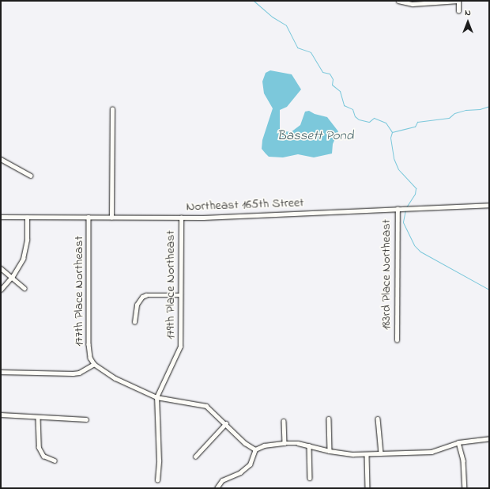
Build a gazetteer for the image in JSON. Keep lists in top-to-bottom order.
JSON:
{
  "streets": {
    "street": [
      "Northeast 165th Street",
      "183rd Place Northeast",
      "179th Place Northeast",
      "177th Place Northeast"
    ]
  },
  "crossings": [
    ["Northeast 165th Street", "183rd Place Northeast"],
    ["Northeast 165th Street", "179th Place Northeast"],
    ["Northeast 165th Street", "177th Place Northeast"]
  ],
  "water": ["Bassett Pond"],
  "north": "top"
}
